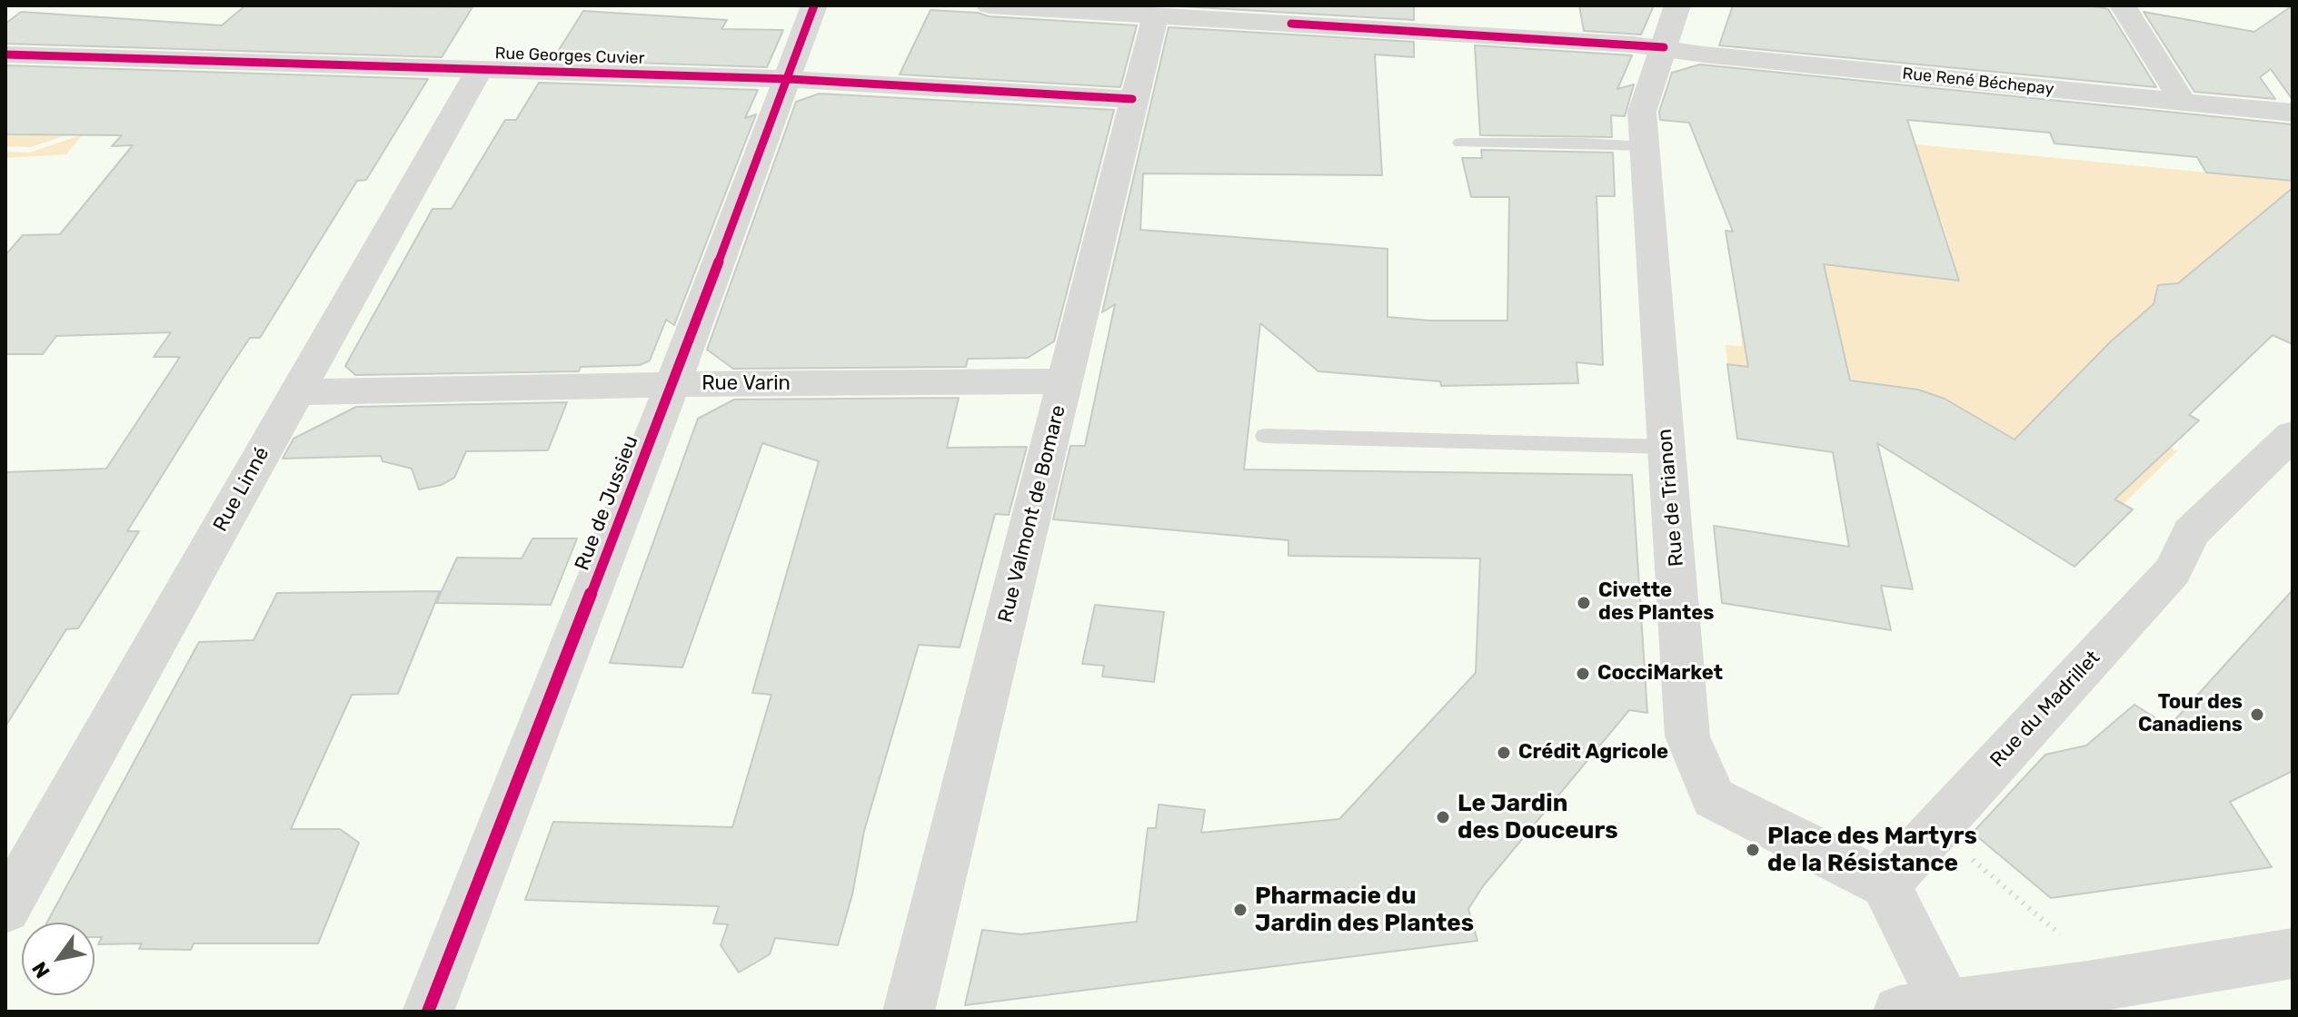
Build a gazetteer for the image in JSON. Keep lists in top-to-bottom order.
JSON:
{
  "streets": {
    "street": [
      "Rue Georges Cuvier",
      "Rue René Béchepay",
      "Rue Varin",
      "Rue Linné",
      "Rue de Trianon",
      "Rue de Jussieu",
      "Rue Valmont de Bomare",
      "Rue du Madrillet"
    ]
  },
  "crossings": [
    ["Rue Georges Cuvier", "Rue Linné"],
    ["Rue Georges Cuvier", "Rue de Jussieu"],
    ["Rue Georges Cuvier", "Rue Valmont de Bomare"],
    ["Rue René Béchepay", "Rue de Trianon"],
    ["Rue René Béchepay", "Rue Valmont de Bomare"],
    ["Rue Varin", "Rue Linné"],
    ["Rue Varin", "Rue de Jussieu"],
    ["Rue Varin", "Rue Valmont de Bomare"],
    ["Rue de Trianon", "Rue du Madrillet"]
  ],
  "places": [
    "Civette des Plantes",
    "CocciMarket",
    "Tour des Canadiens",
    "Crédit Agricole",
    "Le Jardin des Douceurs",
    "Place des Martyrs de la Résistance",
    "Pharmacie du Jardin des Plantes"
  ],
  "north": "bottom left"
}
